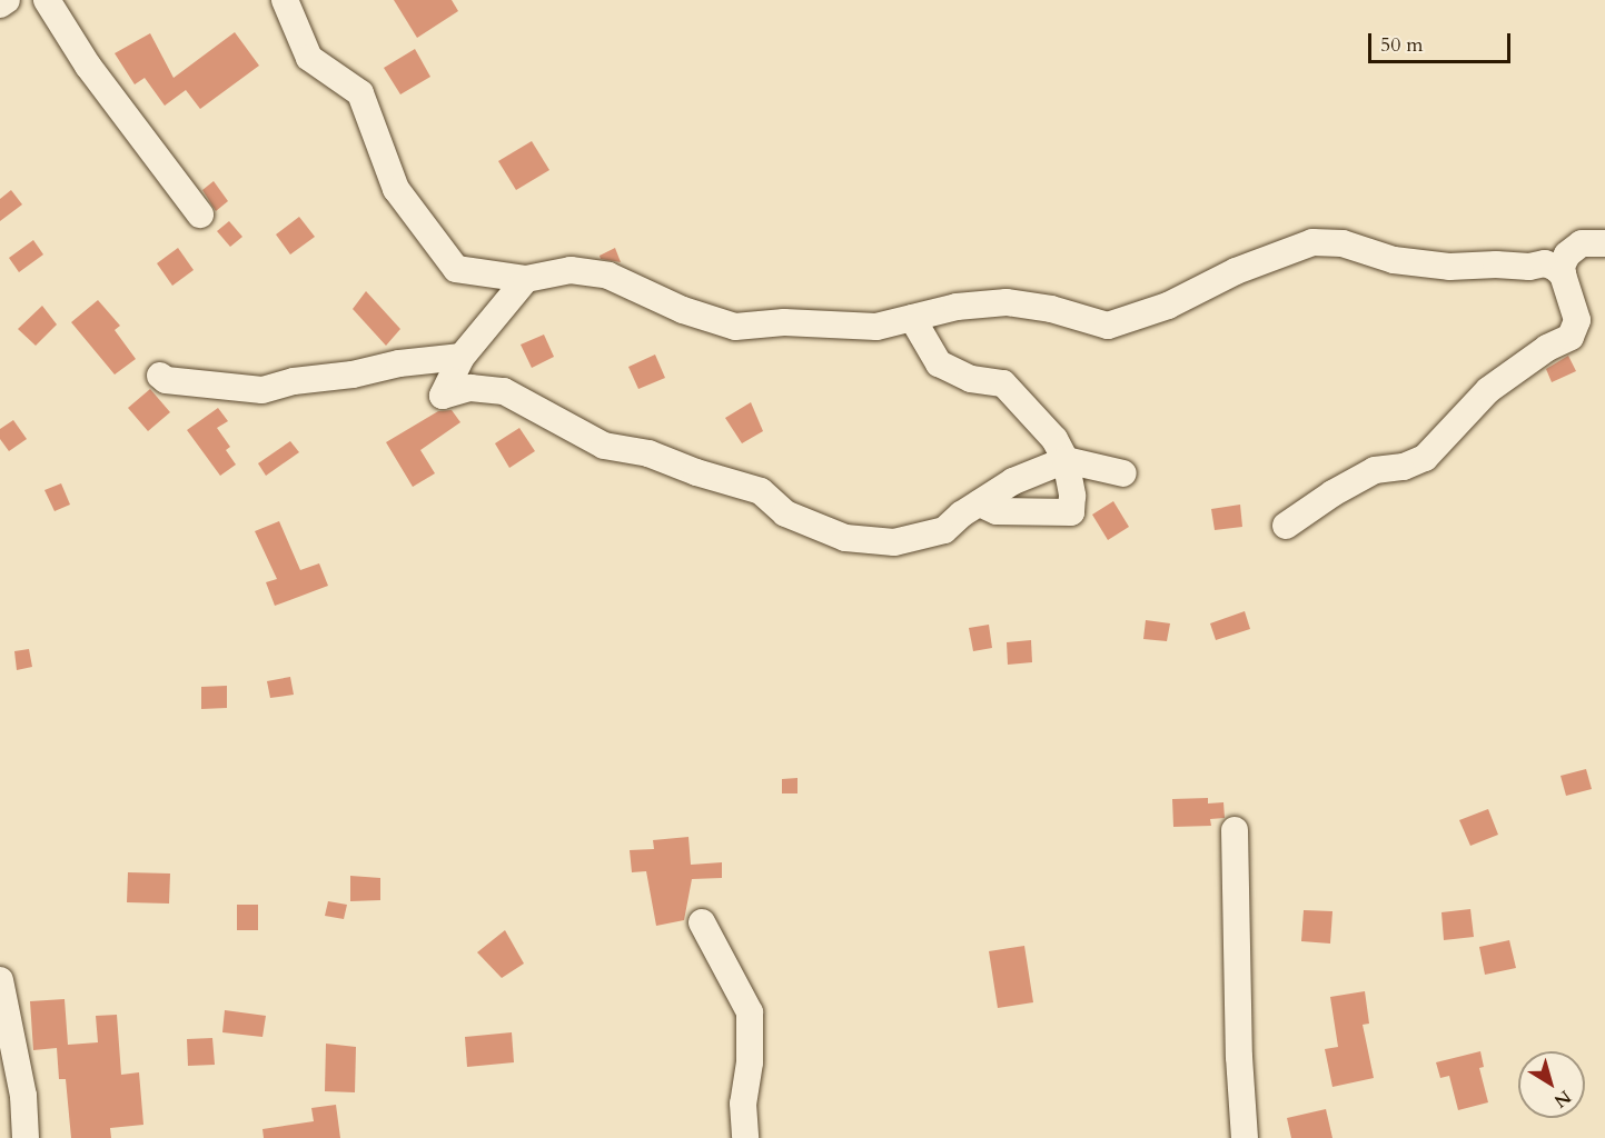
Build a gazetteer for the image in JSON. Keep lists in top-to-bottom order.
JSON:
{
  "scale_bar": "50 m",
  "north": "bottom right"
}
